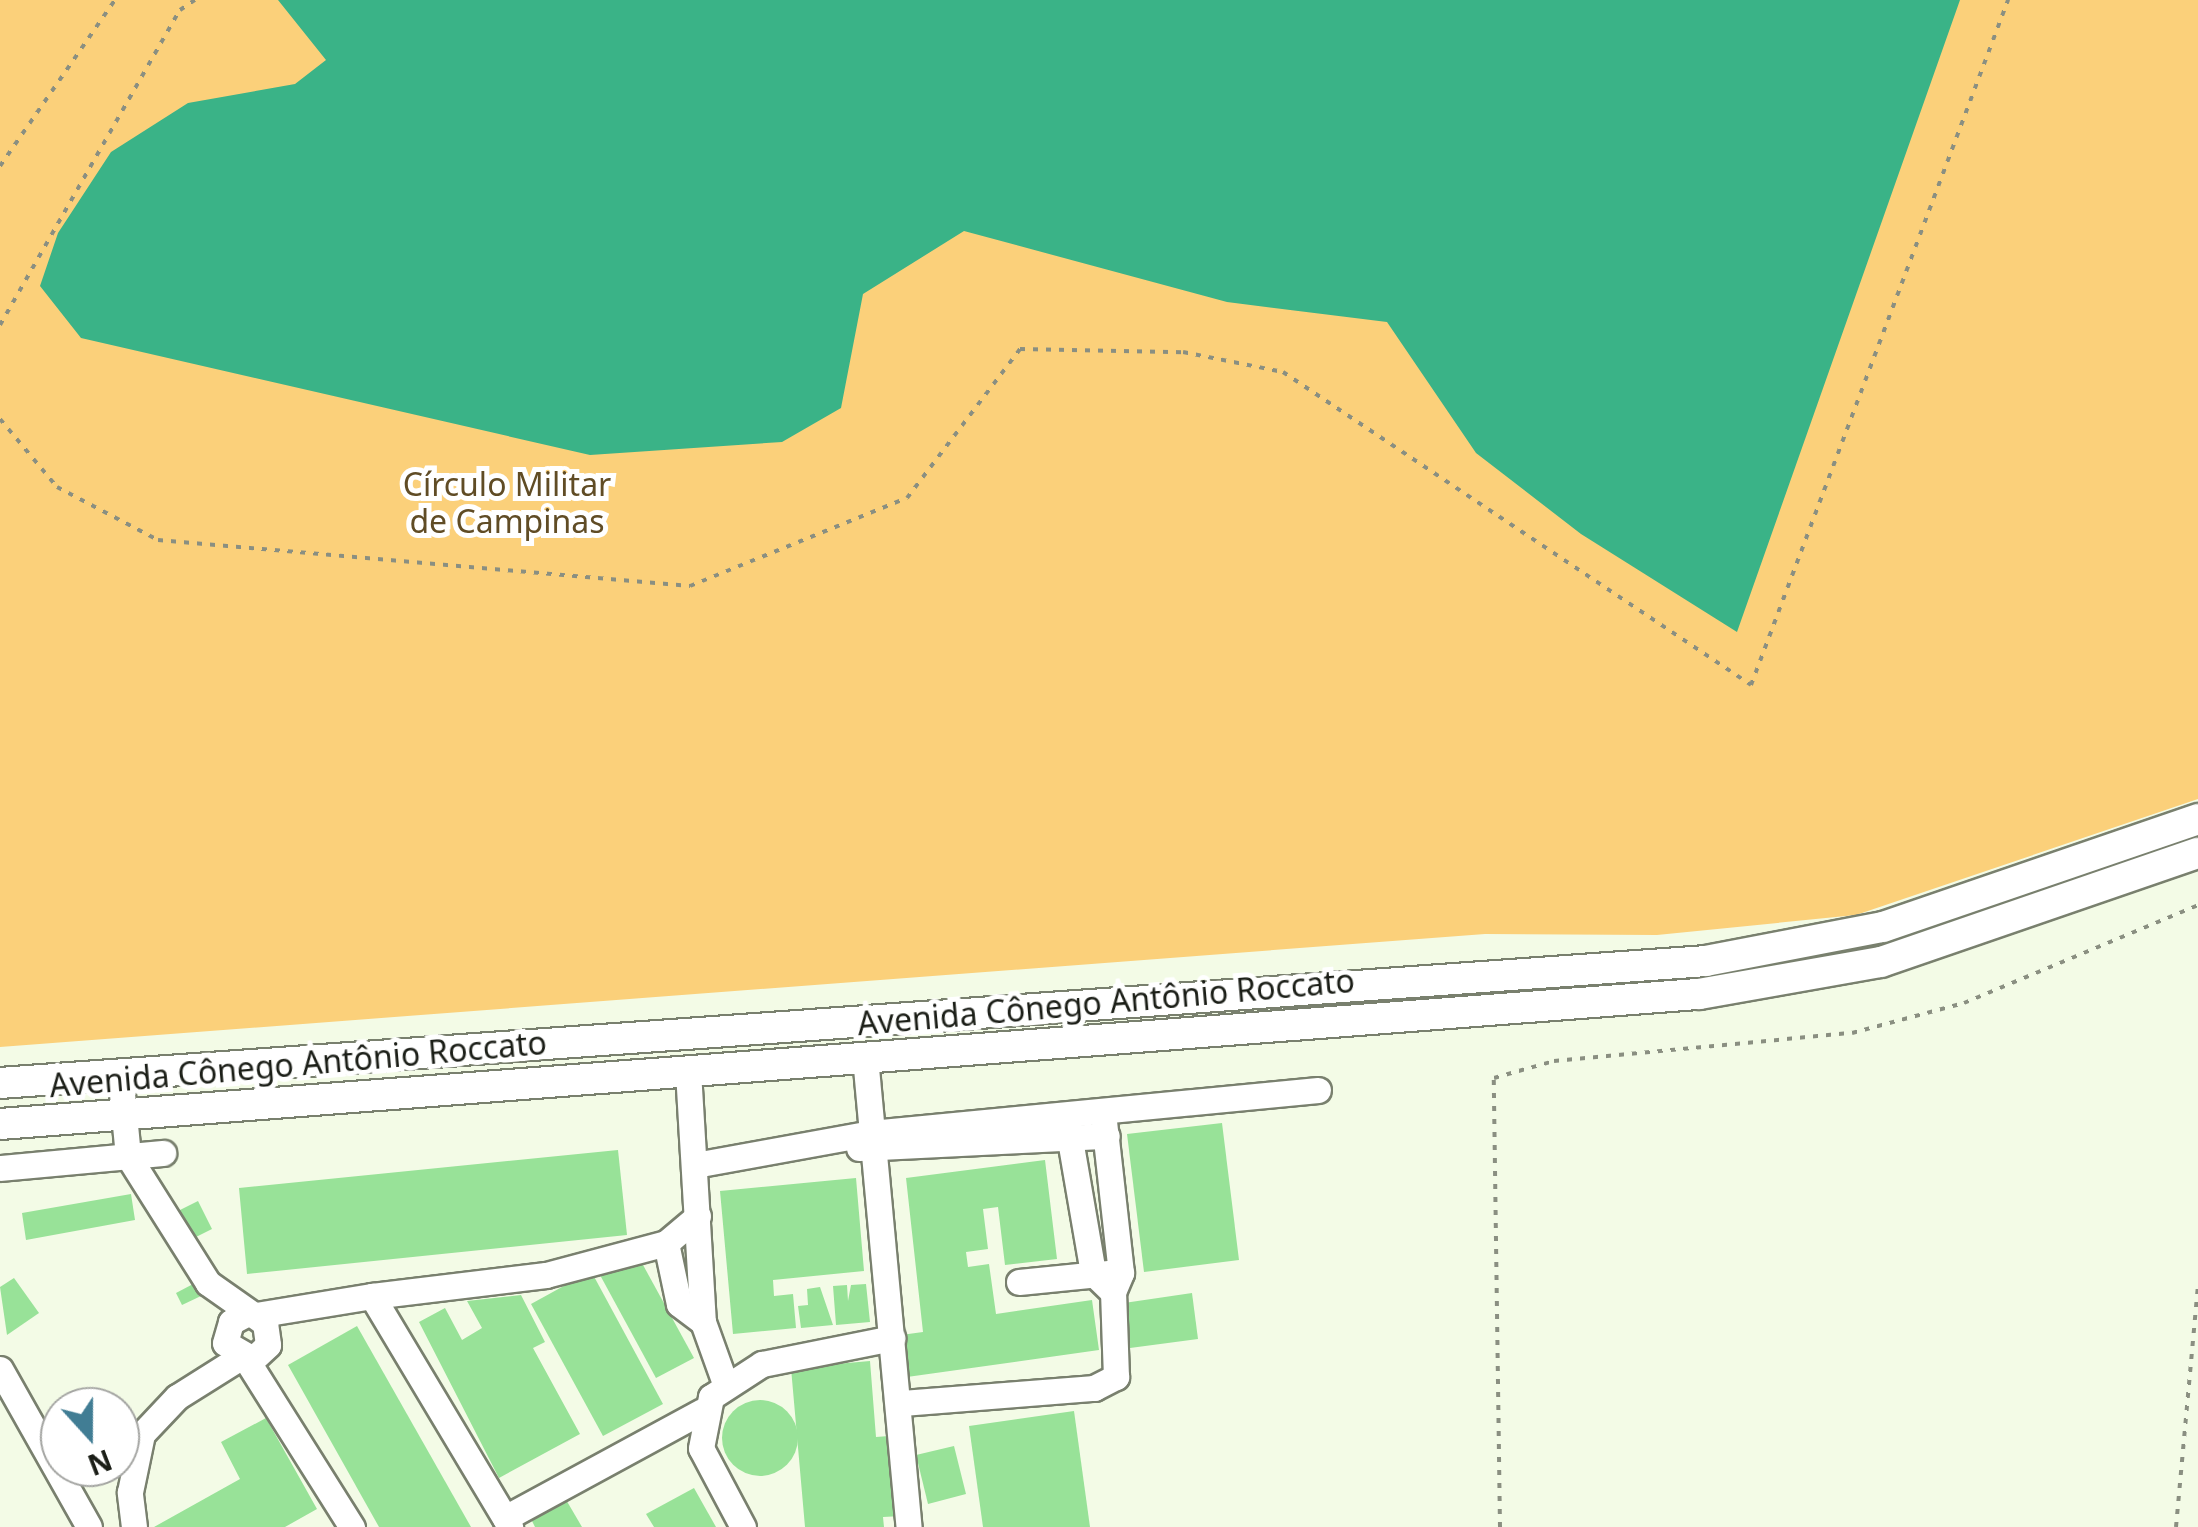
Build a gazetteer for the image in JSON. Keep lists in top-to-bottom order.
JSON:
{
  "streets": {
    "main road": ["Avenida Cônego Antônio Roccato"]
  },
  "parks": ["Círculo Militar de Campinas"],
  "north": "bottom"
}
